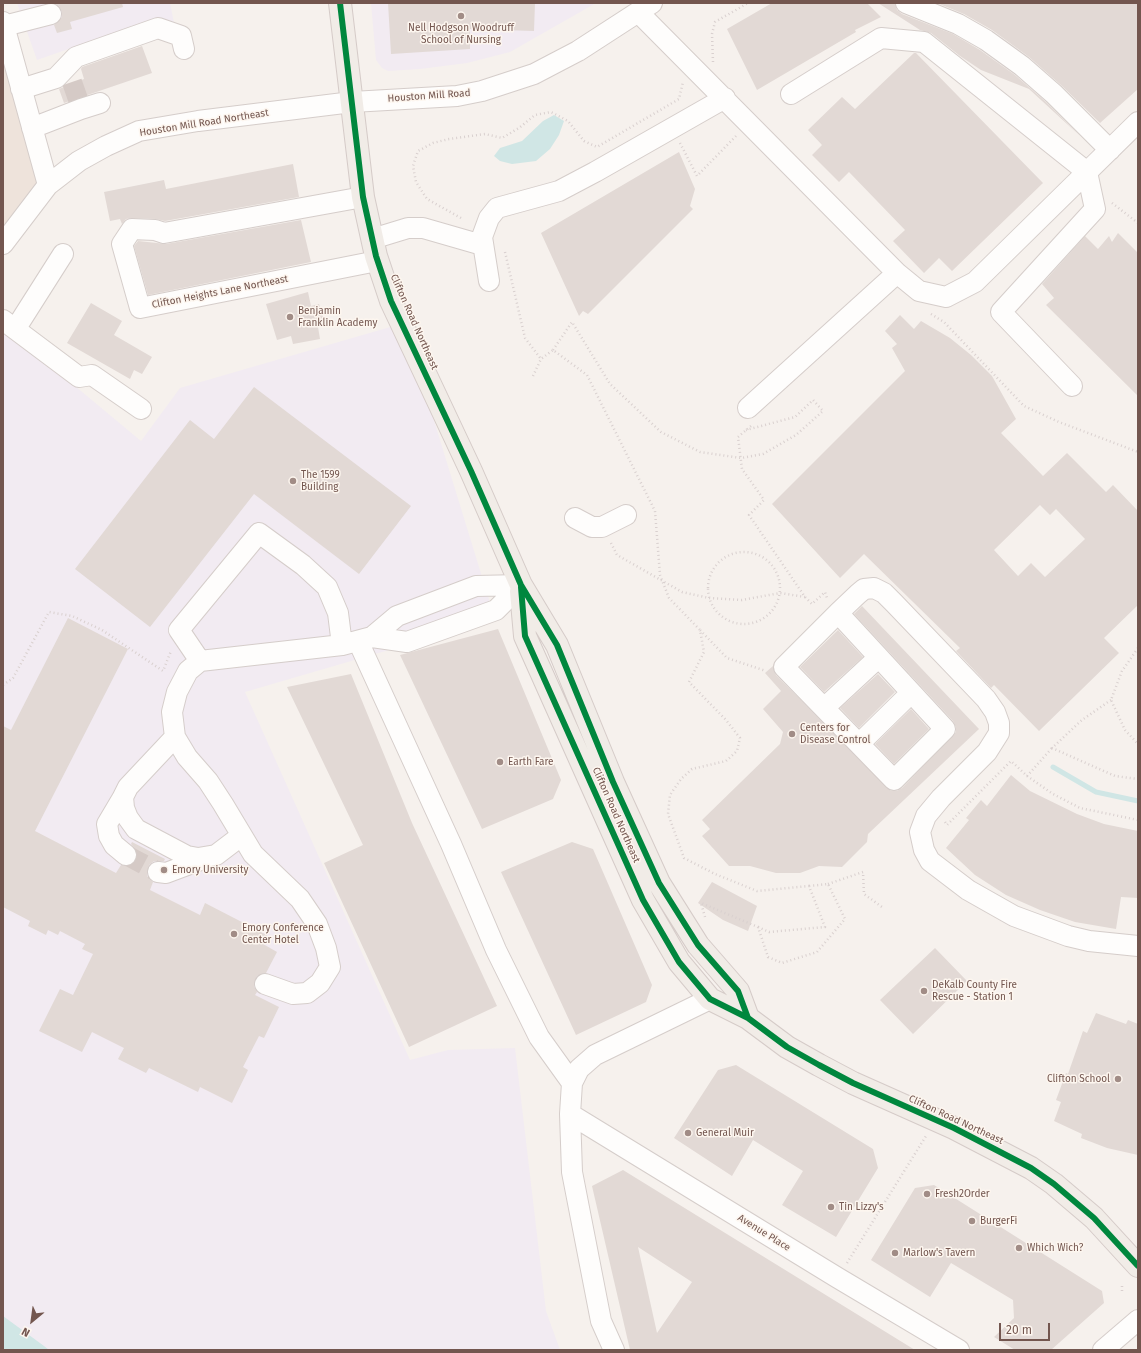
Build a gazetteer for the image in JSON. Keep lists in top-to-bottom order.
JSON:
{
  "streets": {
    "main road": ["Clifton Road Northeast"],
    "street": [
      "Houston Mill Road",
      "Houston Mill Road Northeast",
      "Clifton Heights Lane Northeast",
      "Avenue Place"
    ]
  },
  "crossings": [
    ["Houston Mill Road", "Houston Mill Road Northeast"],
    ["Houston Mill Road", "Clifton Road Northeast"],
    ["Houston Mill Road Northeast", "Clifton Road Northeast"],
    ["Clifton Heights Lane Northeast", "Clifton Road Northeast"]
  ],
  "places": [
    "Nell Hodgson Woodruff School of Nursing",
    "Benjamin Franklin Academy",
    "The 1599 Building",
    "Centers for Disease Control",
    "Earth Fare",
    "Emory University",
    "Emory Conference Center Hotel",
    "DeKalb County Fire Rescue - Station 1",
    "Clifton School",
    "General Muir",
    "Fresh2Order",
    "Tin Lizzy's",
    "BurgerFi",
    "Which Wich?",
    "Marlow's Tavern"
  ],
  "scale_bar": "20 m",
  "north": "bottom left"
}
